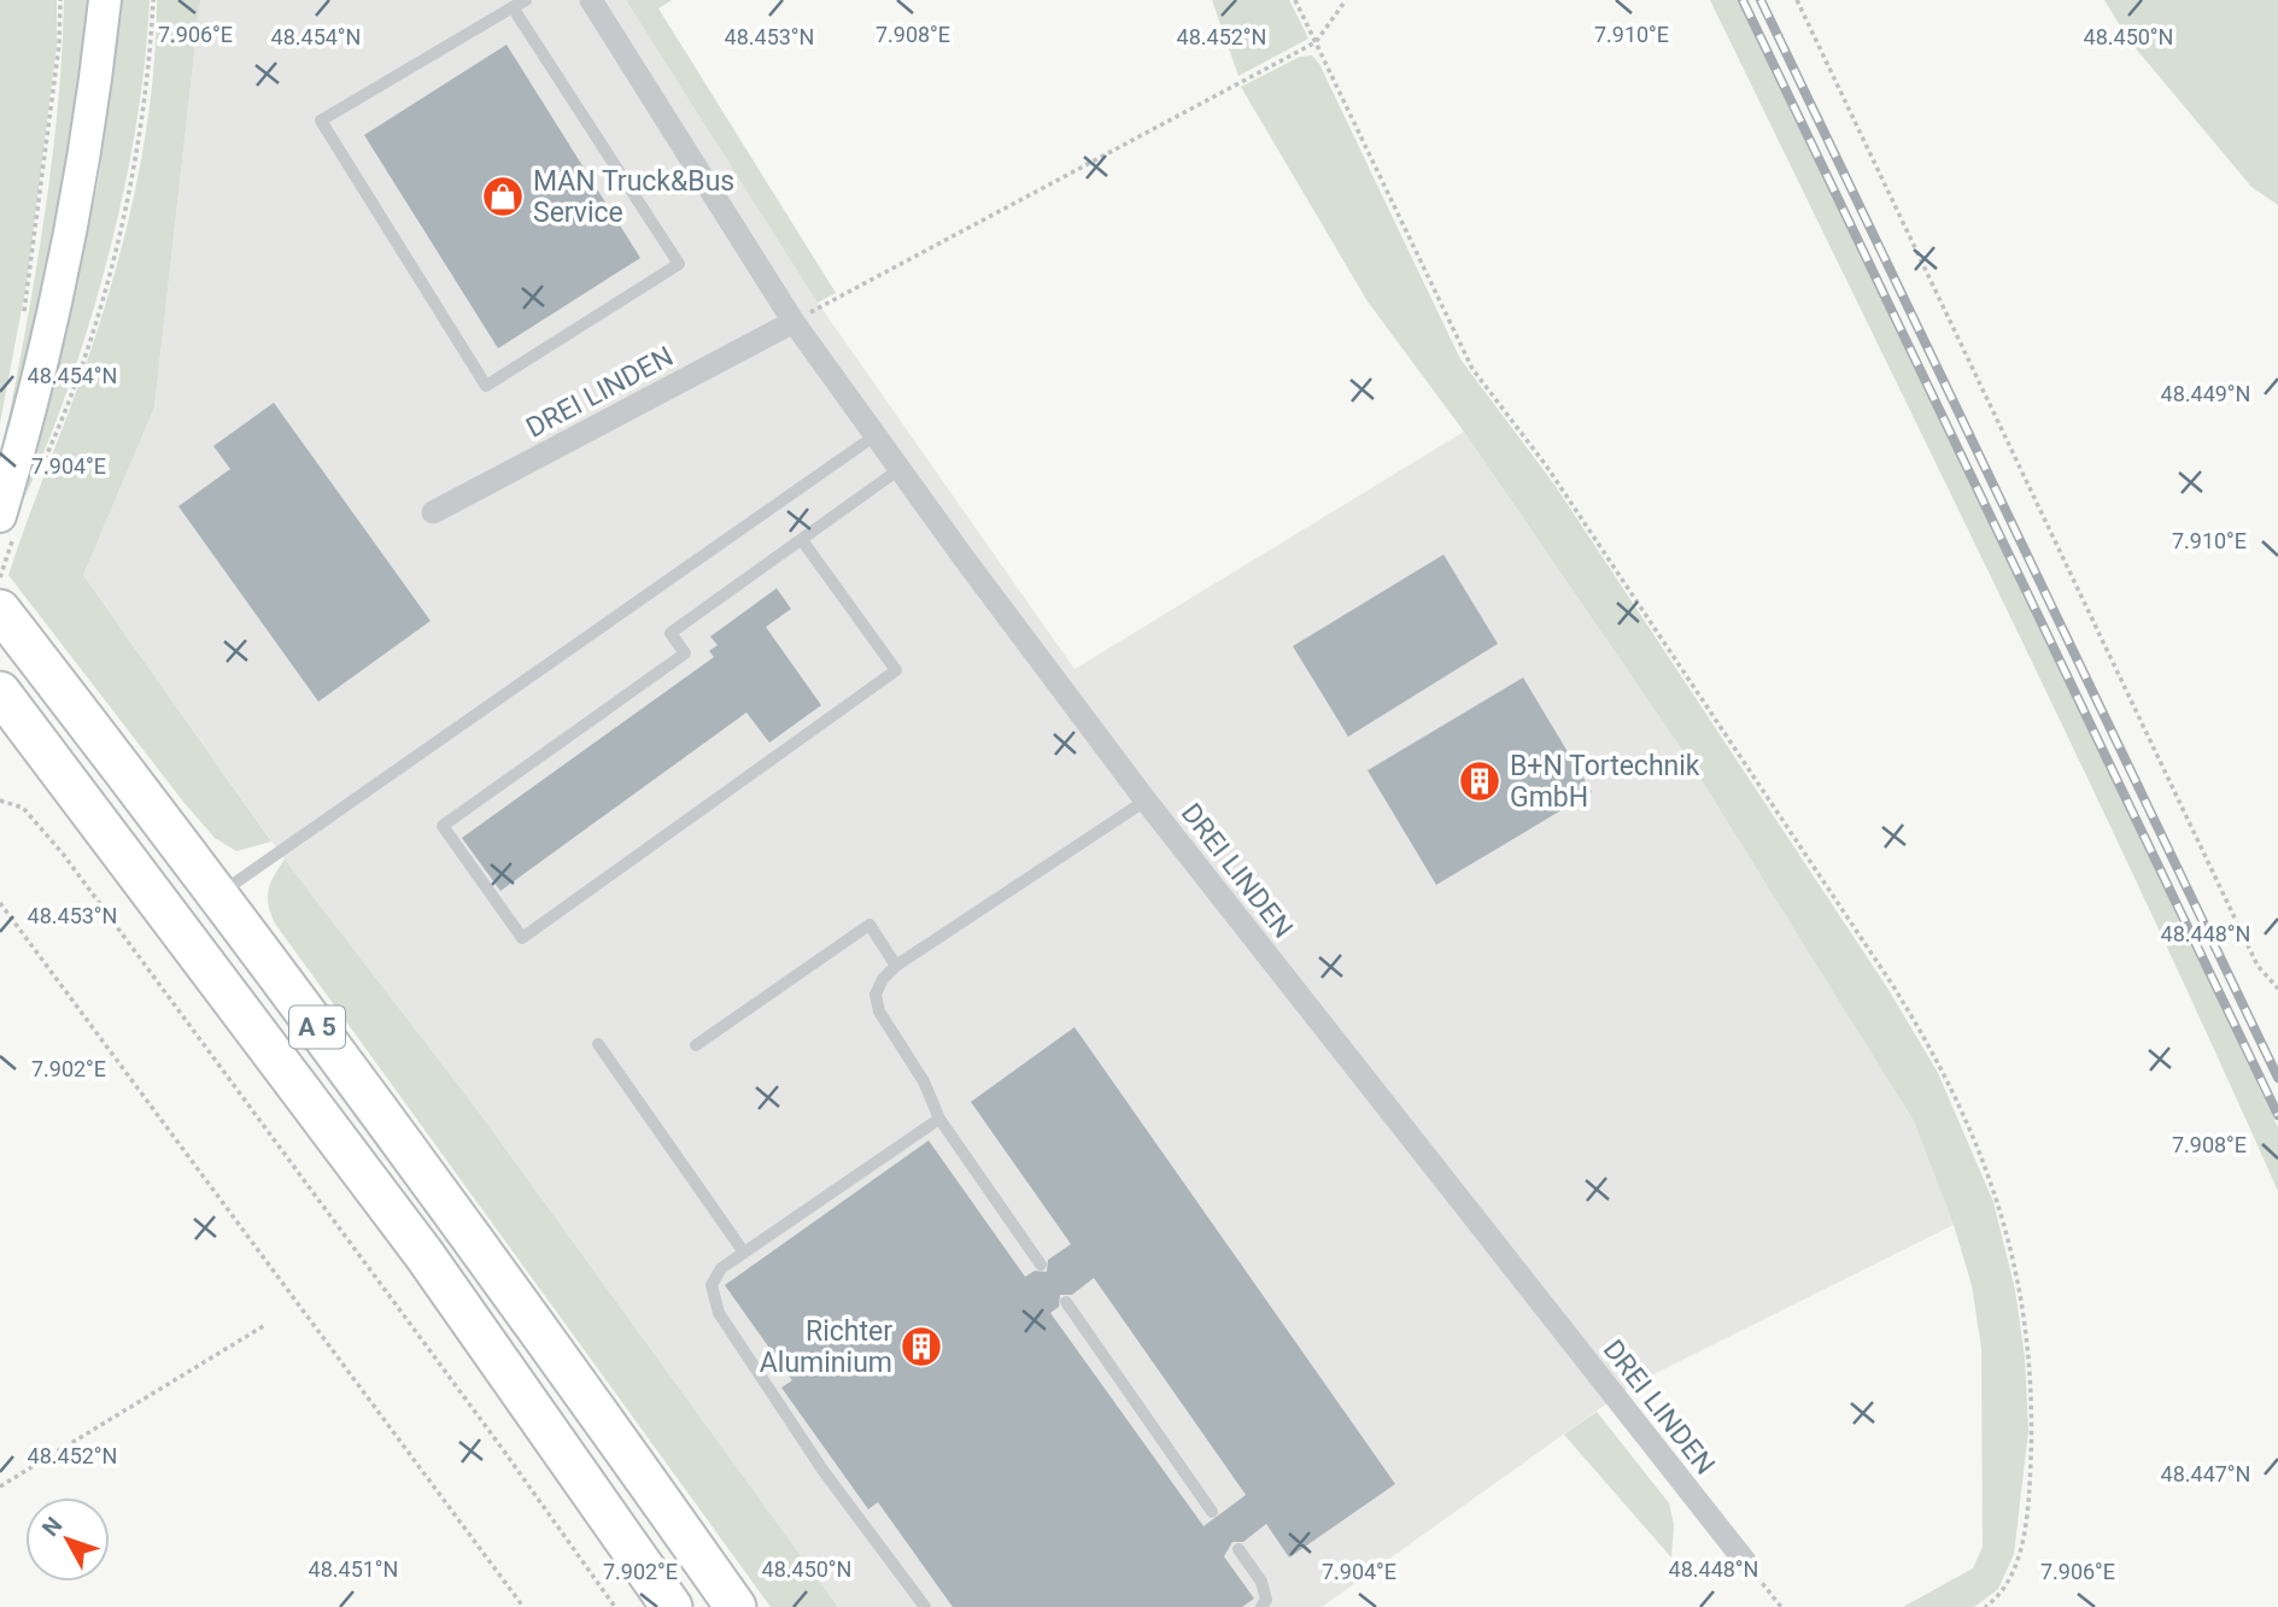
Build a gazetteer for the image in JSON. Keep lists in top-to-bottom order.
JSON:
{
  "streets": {
    "highway": ["A 5"],
    "street": ["DREI LINDEN"]
  },
  "places": {
    "shop": ["MAN Truck&Bus Service"],
    "building": ["B+N Tortechnik GmbH", "Richter Aluminium"]
  },
  "north": "top left",
  "coordinates": [
    "7.908°E",
    "7.906°E",
    "7.910°E",
    "48.454°N",
    "48.453°N",
    "48.452°N",
    "48.450°N",
    "48.449°N",
    "7.904°E",
    "48.448°N",
    "7.902°E",
    "48.447°N",
    "48.451°N"
  ]
}
